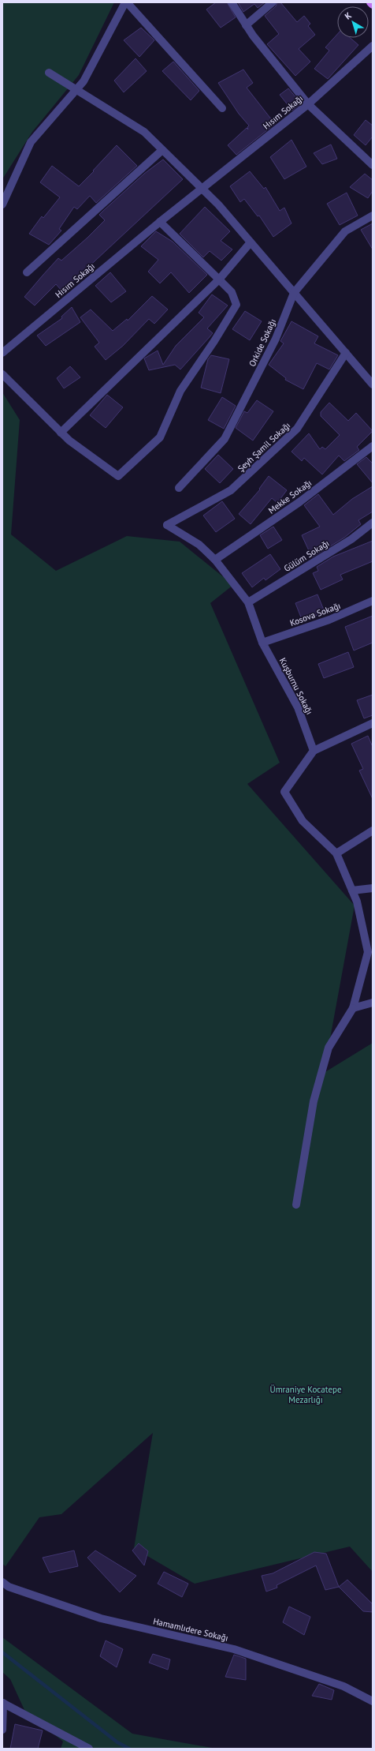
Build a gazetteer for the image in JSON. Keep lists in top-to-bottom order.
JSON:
{
  "streets": {
    "street": [
      "Hısım Sokağı",
      "Orkide Sokağı",
      "Şeyh Şamil Sokağı",
      "Mekke Sokağı",
      "Gülüm Sokağı",
      "Kosova Sokağı",
      "Kuşburnu Sokağı",
      "Hamamlıdere Sokağı"
    ]
  },
  "crossings": [
    ["Şeyh Şamil Sokağı", "Kuşburnu Sokağı"],
    ["Mekke Sokağı", "Kuşburnu Sokağı"],
    ["Gülüm Sokağı", "Kuşburnu Sokağı"],
    ["Kosova Sokağı", "Kuşburnu Sokağı"]
  ],
  "parks": ["Ümraniye Kocatepe Mezarlığı"],
  "north": "top left"
}
